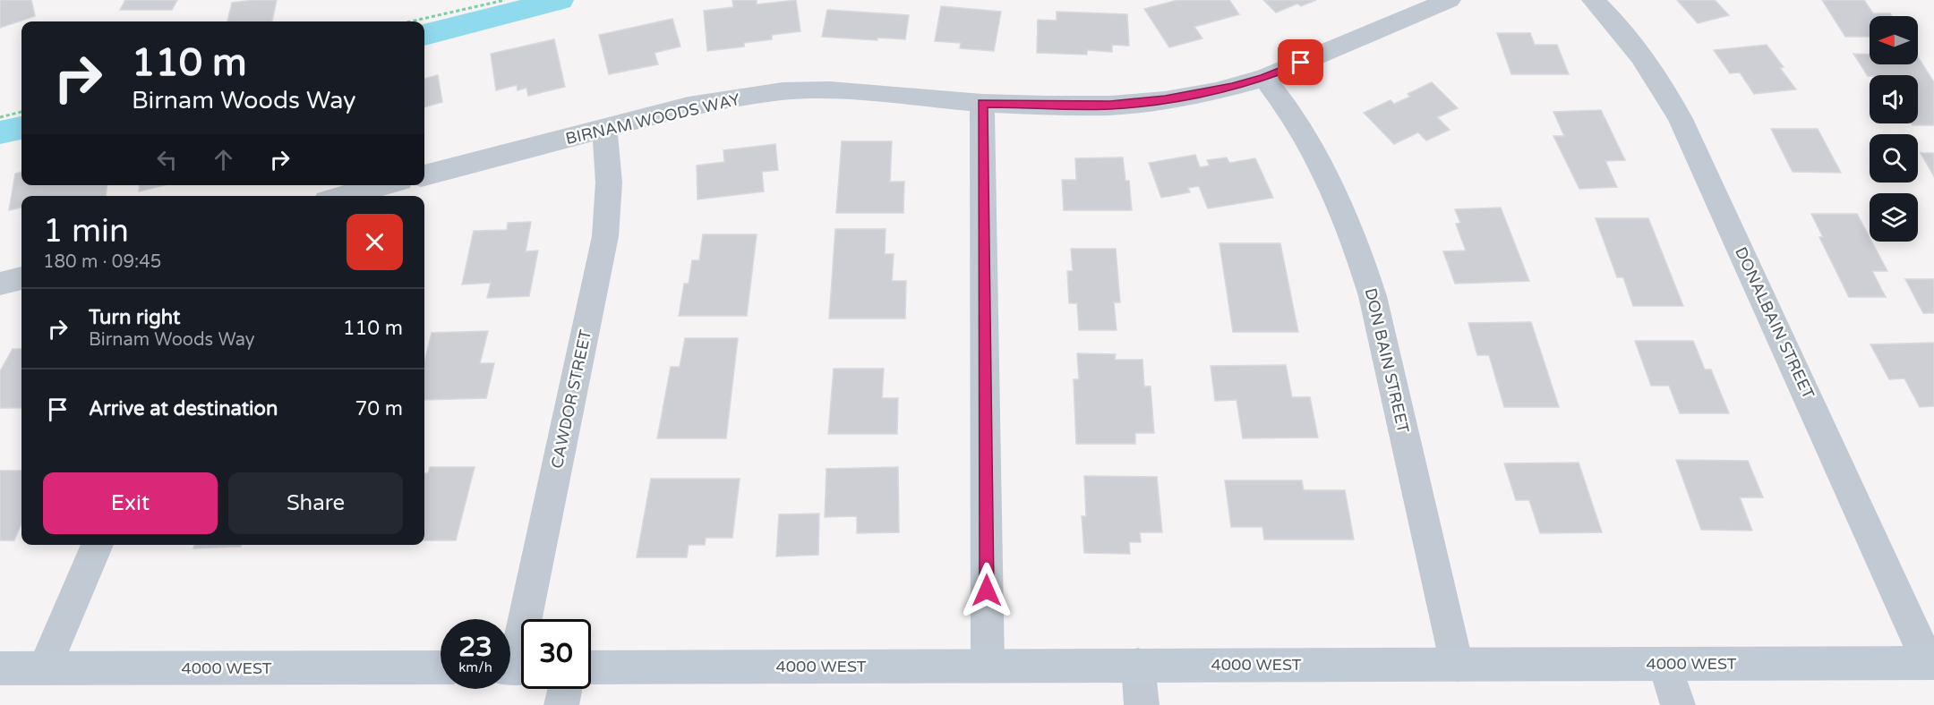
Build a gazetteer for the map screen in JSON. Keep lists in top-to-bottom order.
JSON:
{
  "streets": {
    "main road": ["4000 WEST"],
    "street": [
      "BIRNAM WOODS WAY",
      "DONALBAIN STREET",
      "DON BAIN STREET",
      "CAWDOR STREET"
    ]
  },
  "crossings": [
    ["BIRNAM WOODS WAY", "DON BAIN STREET"],
    ["BIRNAM WOODS WAY", "CAWDOR STREET"],
    ["DONALBAIN STREET", "4000 WEST"],
    ["DON BAIN STREET", "4000 WEST"]
  ],
  "north": "left",
  "page": {
    "turn": ["110 m", "Birnam Woods Way"],
    "heading": ["1 min", "180 m · 09:45"],
    "list": [
      {
        "name": "Turn right",
        "note": "Birnam Woods Way",
        "value": "110 m"
      },
      {
        "name": "Arrive at destination",
        "value": "70 m"
      }
    ],
    "buttons": ["Exit", "Share"],
    "speed": "23 km/h",
    "limit": "30"
  }
}
